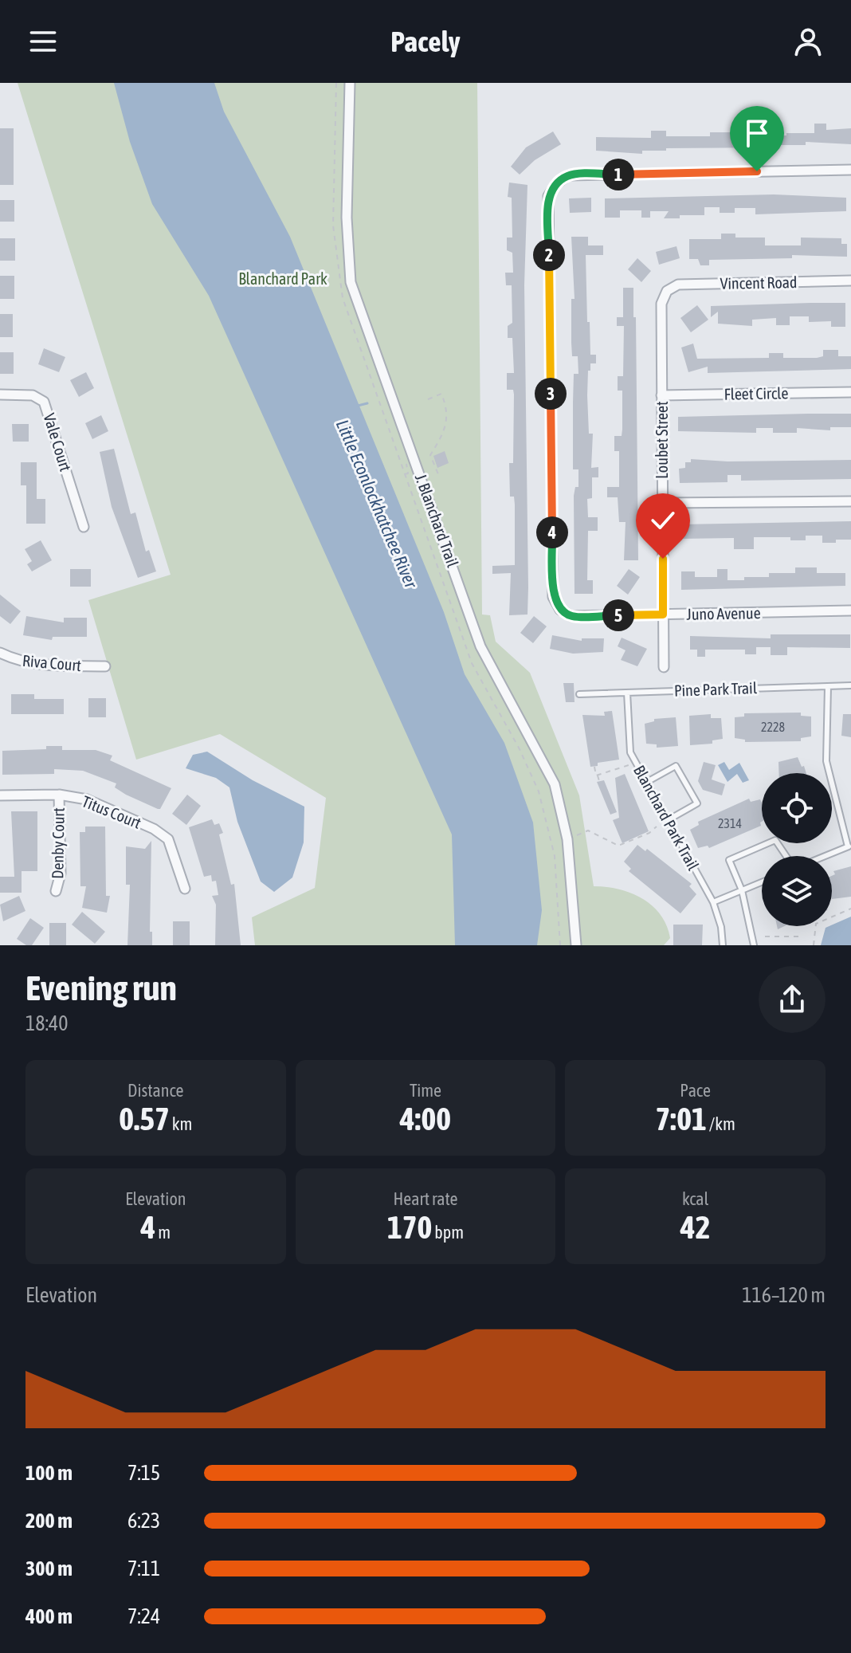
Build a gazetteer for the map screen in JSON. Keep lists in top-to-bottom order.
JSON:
{
  "streets": {
    "street": [
      "Vincent Road",
      "Fleet Circle",
      "Loubet Street",
      "Vale Court",
      "J. Blanchard Trail",
      "Juno Avenue",
      "Riva Court",
      "Titus Court",
      "Denby Court"
    ],
    "lane": ["Pine Park Trail", "Blanchard Park Trail"]
  },
  "crossings": [
    ["Vincent Road", "Loubet Street"],
    ["Fleet Circle", "Loubet Street"],
    ["Loubet Street", "Juno Avenue"],
    ["Pine Park Trail", "Blanchard Park Trail"],
    ["Titus Court", "Denby Court"]
  ],
  "water": ["Little Econlockhatchee River"],
  "parks": ["Blanchard Park"],
  "house_numbers": ["2228", "2314"],
  "page": {
    "header": "Pacely",
    "pins": [
      "1",
      "2",
      "3",
      "4",
      "5"
    ],
    "heading": ["Evening run", "18:40"],
    "stats": [
      ["Distance", "0.57 km"],
      ["Time", "4:00"],
      ["Pace", "7:01 /km"],
      ["Elevation", "4 m"],
      ["Heart rate", "170 bpm"],
      ["kcal", "42"]
    ],
    "chart": ["Elevation", "116–120 m"],
    "list": [
      {
        "name": "100 m",
        "note": "7:15"
      },
      {
        "name": "200 m",
        "note": "6:23"
      },
      {
        "name": "300 m",
        "note": "7:11"
      },
      {
        "name": "400 m",
        "note": "7:24"
      }
    ]
  }
}
